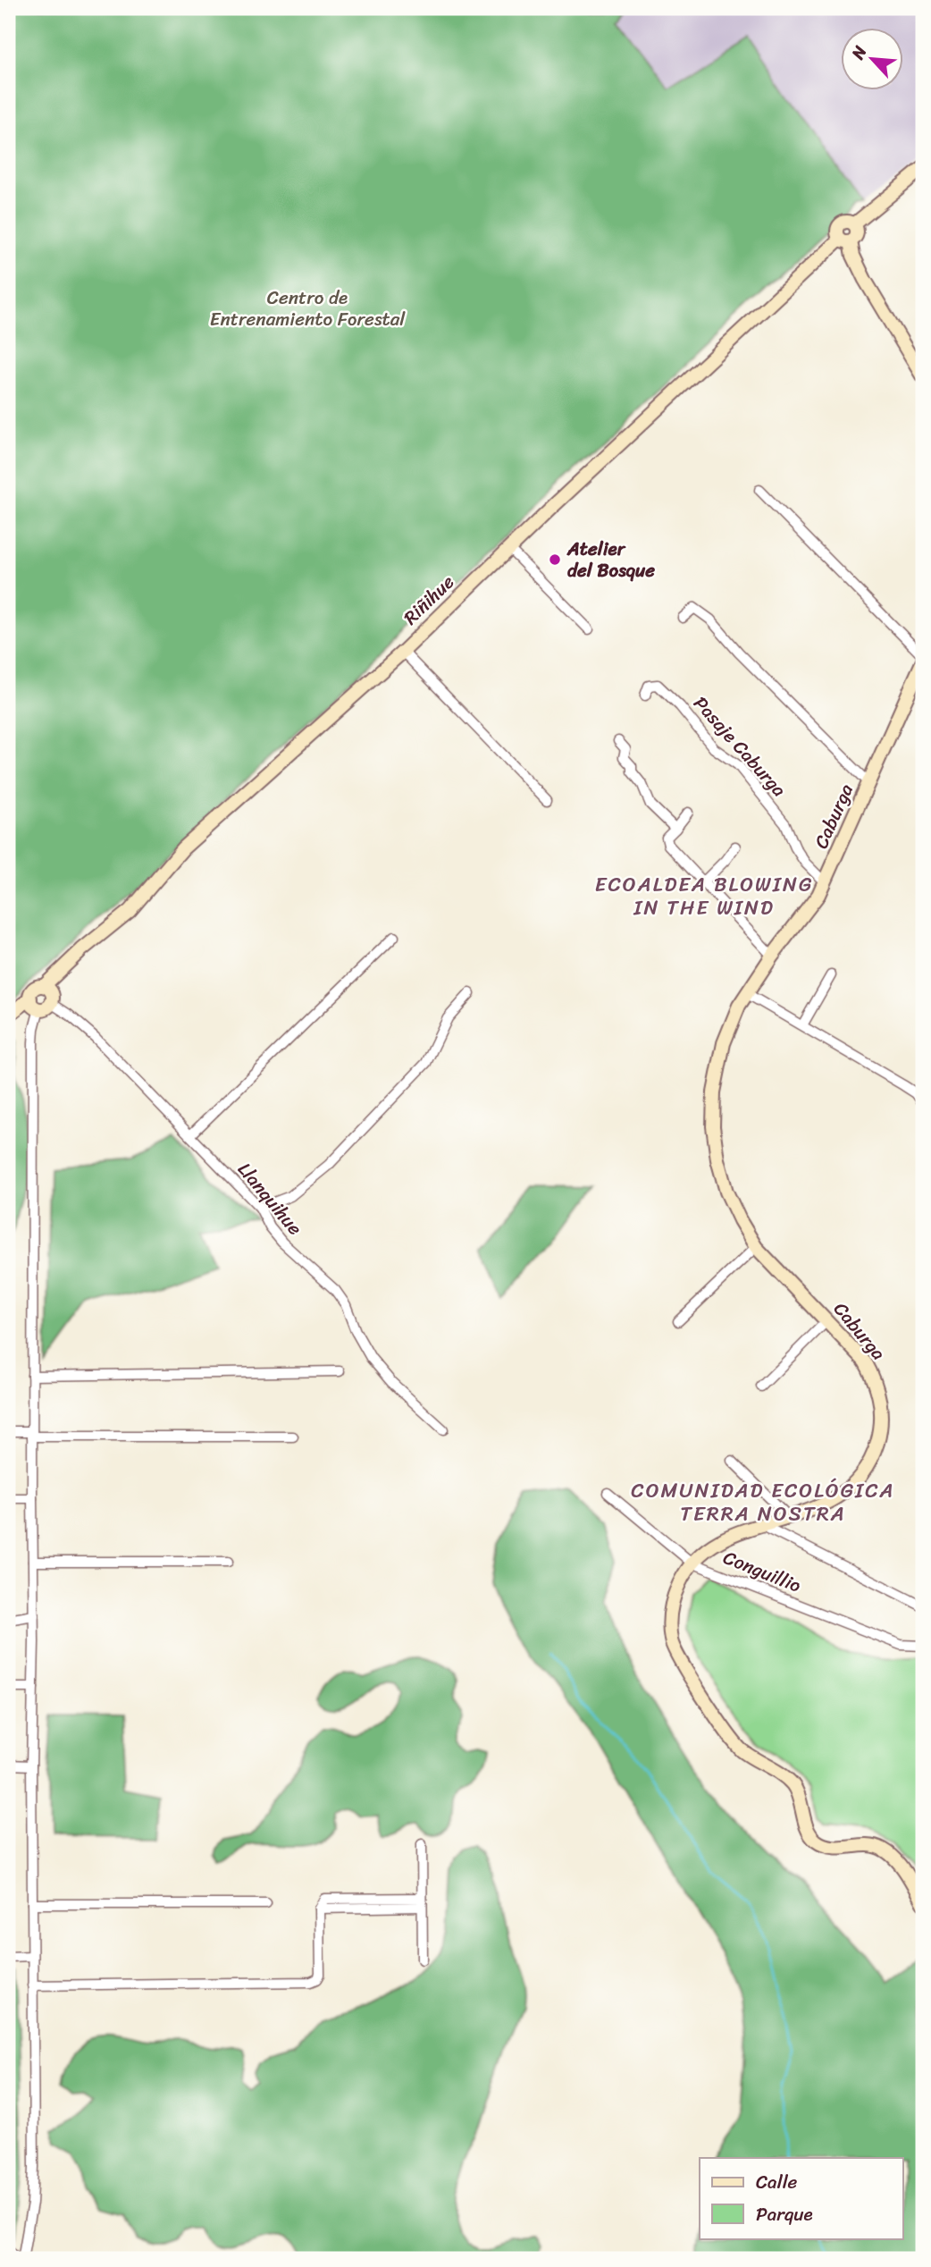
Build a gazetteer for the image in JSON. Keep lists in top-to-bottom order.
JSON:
{
  "streets": {
    "street": [
      "Riñihue",
      "Pasaje Caburga",
      "Caburga",
      "Llanquihue",
      "Conguillio"
    ]
  },
  "crossings": [
    ["Riñihue", "Llanquihue"],
    ["Pasaje Caburga", "Caburga"],
    ["Caburga", "Conguillio"]
  ],
  "districts": ["ECOALDEA BLOWING IN THE WIND", "COMUNIDAD ECOLÓGICA TERRA NOSTRA"],
  "parks": ["Centro de Entrenamiento Forestal"],
  "places": ["Atelier del Bosque"],
  "legend": ["Calle", "Parque"],
  "north": "top left"
}
